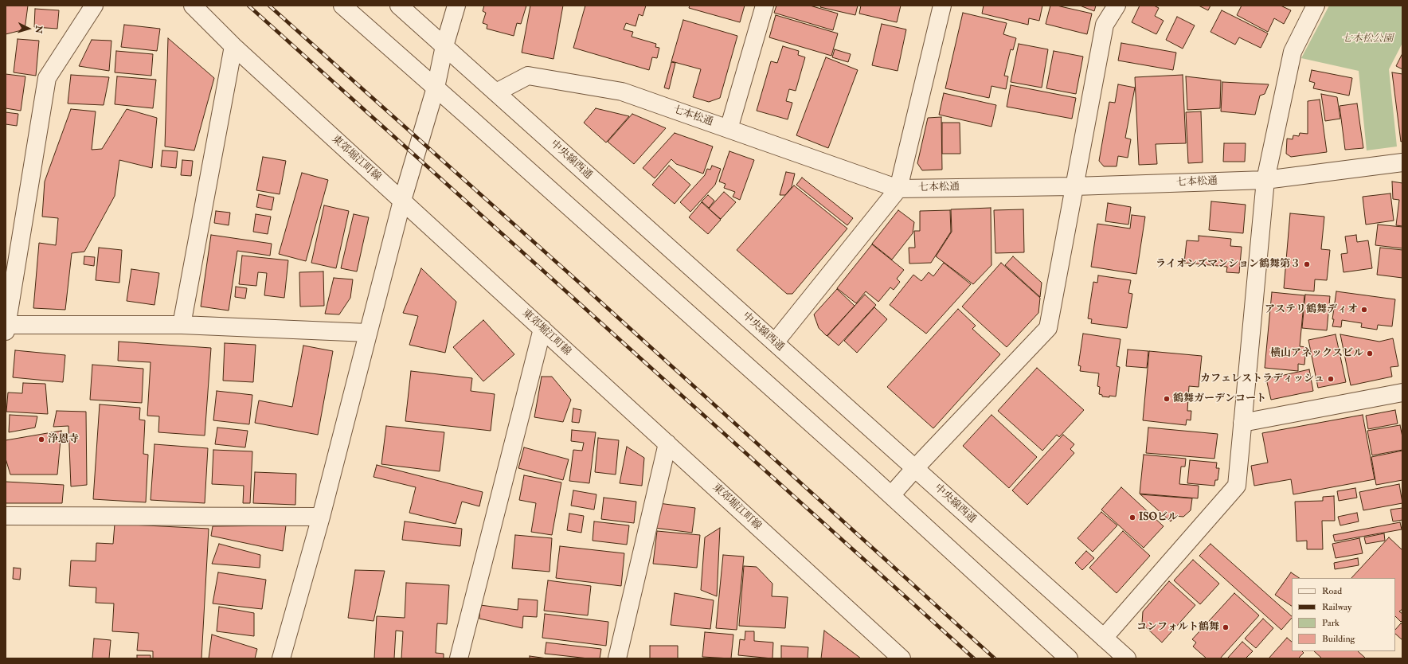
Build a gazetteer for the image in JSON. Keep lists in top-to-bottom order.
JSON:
{
  "streets": {
    "street": ["七本松通", "東郊堀江町線", "中央線西通"]
  },
  "crossings": [
    ["七本松通", "中央線西通"]
  ],
  "parks": ["七本松公園"],
  "places": [
    "ライオンズマンション鶴舞第３",
    "アステリ鶴舞ディオ",
    "横山アネックスビル",
    "カフェレストラディッシュ",
    "鶴舞ガーデンコート",
    "浄恩寺",
    "ISOビル",
    "コンフォルト鶴舞"
  ],
  "legend": [
    "Road",
    "Railway",
    "Park",
    "Building"
  ],
  "north": "right"
}
